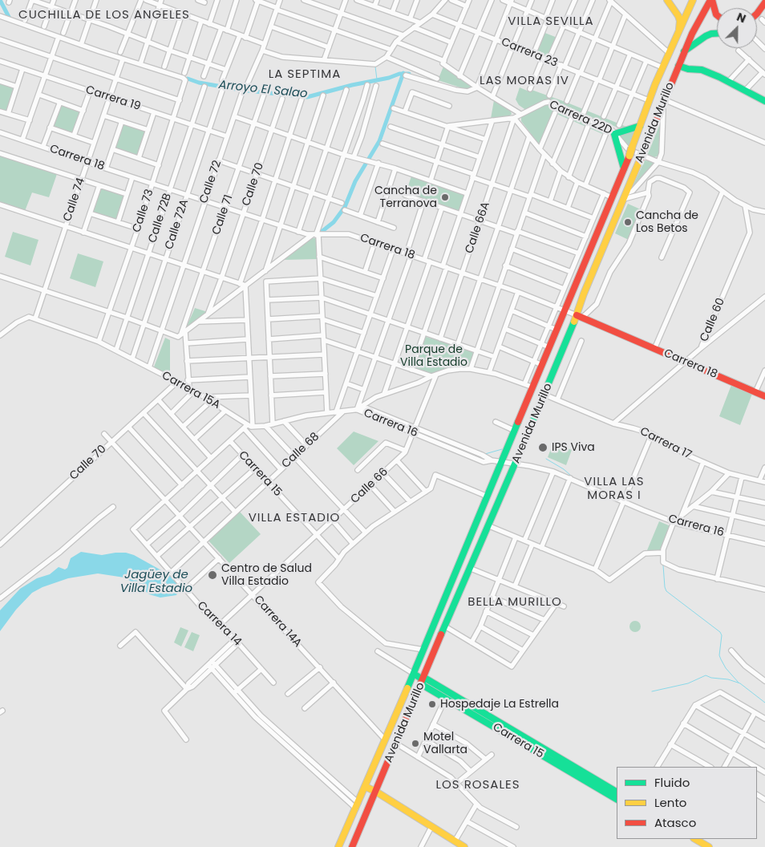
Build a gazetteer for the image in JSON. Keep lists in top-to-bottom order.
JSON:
{
  "streets": {
    "main road": ["Avenida Murillo", "Carrera 18", "Carrera 15"],
    "street": [
      "Carrera 23",
      "Carrera 19",
      "Carrera 22D",
      "Calle 72",
      "Calle 70",
      "Calle 74",
      "Calle 73",
      "Calle 71",
      "Calle 72B",
      "Calle 72A",
      "Calle 66A",
      "Calle 60",
      "Carrera 15A",
      "Carrera 16",
      "Carrera 17",
      "Calle 68",
      "Calle 66",
      "Carrera 14A",
      "Carrera 14"
    ]
  },
  "crossings": [
    ["Carrera 23", "Avenida Murillo"],
    ["Carrera 19", "Calle 72"],
    ["Carrera 19", "Calle 74"],
    ["Carrera 19", "Calle 73"],
    ["Carrera 19", "Calle 72B"],
    ["Carrera 19", "Calle 72A"],
    ["Carrera 22D", "Calle 66A"],
    ["Carrera 22D", "Calle 60"],
    ["Avenida Murillo", "Carrera 18"],
    ["Avenida Murillo", "Carrera 16"],
    ["Avenida Murillo", "Carrera 17"],
    ["Avenida Murillo", "Carrera 15"],
    ["Avenida Murillo", "Carrera 14A"],
    ["Carrera 18", "Calle 72"],
    ["Carrera 18", "Calle 70"],
    ["Carrera 18", "Calle 74"],
    ["Carrera 18", "Calle 73"],
    ["Carrera 18", "Calle 71"],
    ["Carrera 18", "Calle 72B"],
    ["Carrera 18", "Calle 72A"],
    ["Carrera 18", "Calle 66A"],
    ["Carrera 18", "Calle 60"],
    ["Calle 72", "Carrera 15A"],
    ["Calle 70", "Carrera 15A"],
    ["Calle 70", "Carrera 14A"],
    ["Calle 74", "Carrera 15A"],
    ["Calle 73", "Carrera 15A"],
    ["Calle 71", "Carrera 15A"],
    ["Calle 72B", "Carrera 15A"],
    ["Calle 72A", "Carrera 15A"],
    ["Calle 60", "Carrera 17"],
    ["Carrera 15A", "Calle 68"],
    ["Carrera 16", "Calle 66"],
    ["Calle 68", "Carrera 15"],
    ["Calle 68", "Carrera 14A"],
    ["Calle 68", "Carrera 14"],
    ["Carrera 15", "Calle 66"],
    ["Calle 66", "Carrera 14A"],
    ["Calle 66", "Carrera 14"],
    ["Carrera 14A", "Carrera 14"]
  ],
  "districts": [
    "CUCHILLA DE LOS ANGELES",
    "VILLA SEVILLA",
    "LA SEPTIMA",
    "LAS MORAS IV",
    "VILLA LAS MORAS I",
    "VILLA ESTADIO",
    "BELLA MURILLO",
    "LOS ROSALES"
  ],
  "water": ["Arroyo El Salao", "Jagüey de Villa Estadio"],
  "parks": ["Parque de Villa Estadio"],
  "places": [
    "Cancha de Terranova",
    "Cancha de Los Betos",
    "IPS Viva",
    "Centro de Salud Villa Estadio",
    "Hospedaje La Estrella",
    "Motel Vallarta"
  ],
  "legend": ["Fluido", "Lento", "Atasco"],
  "north": "top right"
}
